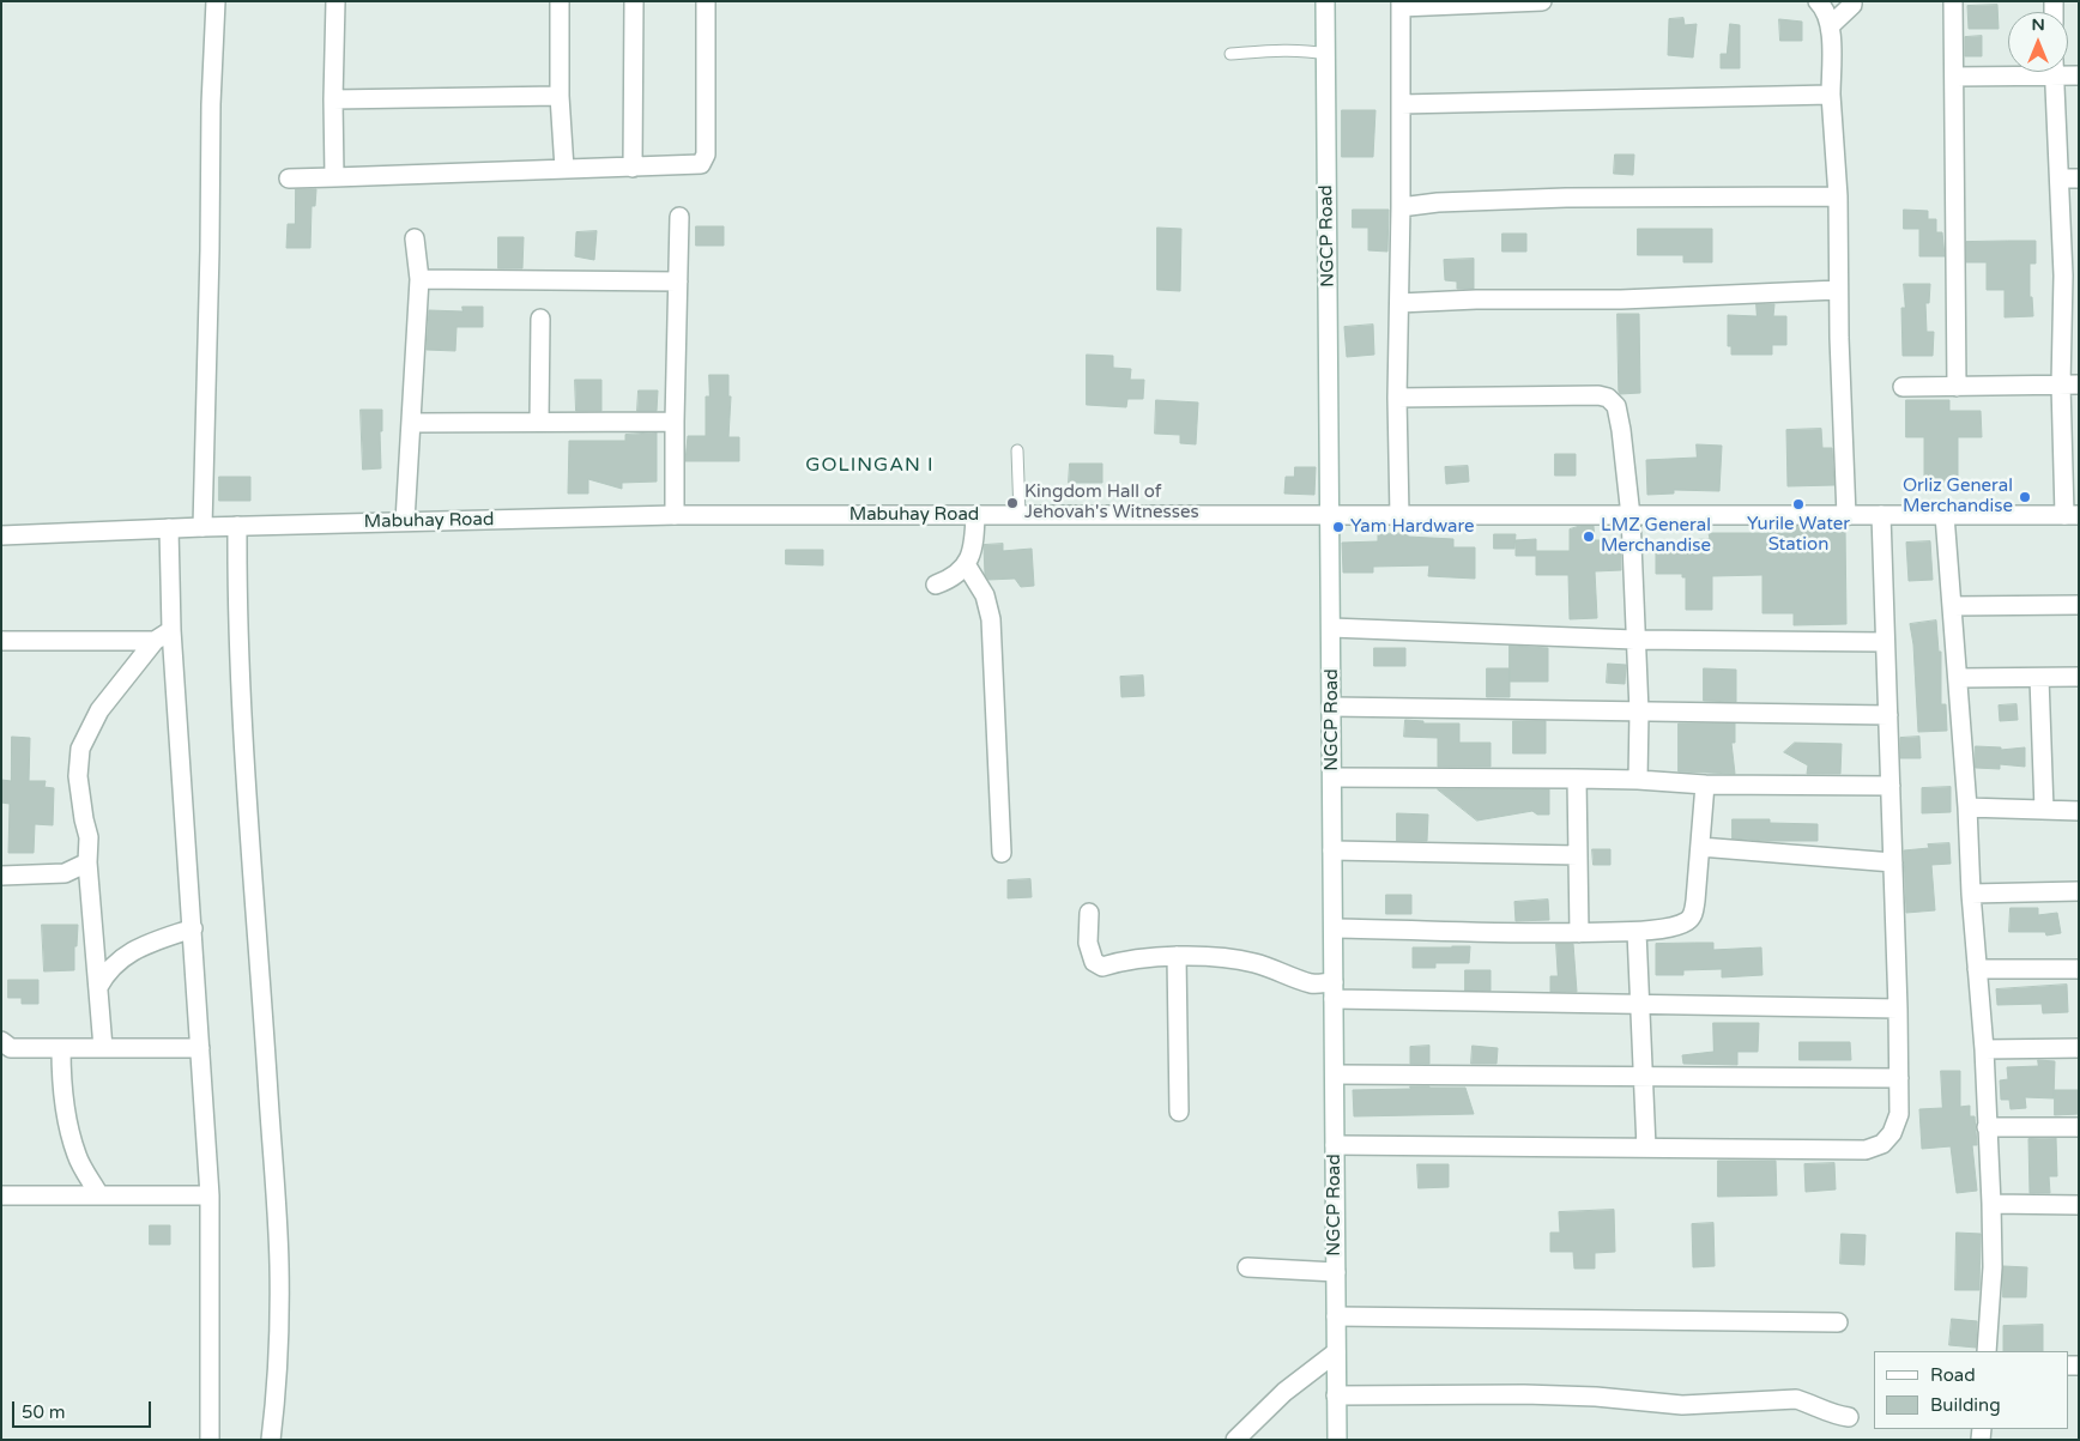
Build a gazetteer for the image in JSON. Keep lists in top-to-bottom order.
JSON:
{
  "streets": {
    "street": ["NGCP Road", "Mabuhay Road"]
  },
  "crossings": [
    ["NGCP Road", "Mabuhay Road"]
  ],
  "districts": ["GOLINGAN I"],
  "places": [
    "Orliz General Merchandise",
    "Kingdom Hall of Jehovah's Witnesses",
    "Yurile Water Station",
    "Yam Hardware",
    "LMZ General Merchandise"
  ],
  "legend": ["Road", "Building"],
  "scale_bar": "50 m",
  "north": "top"
}
